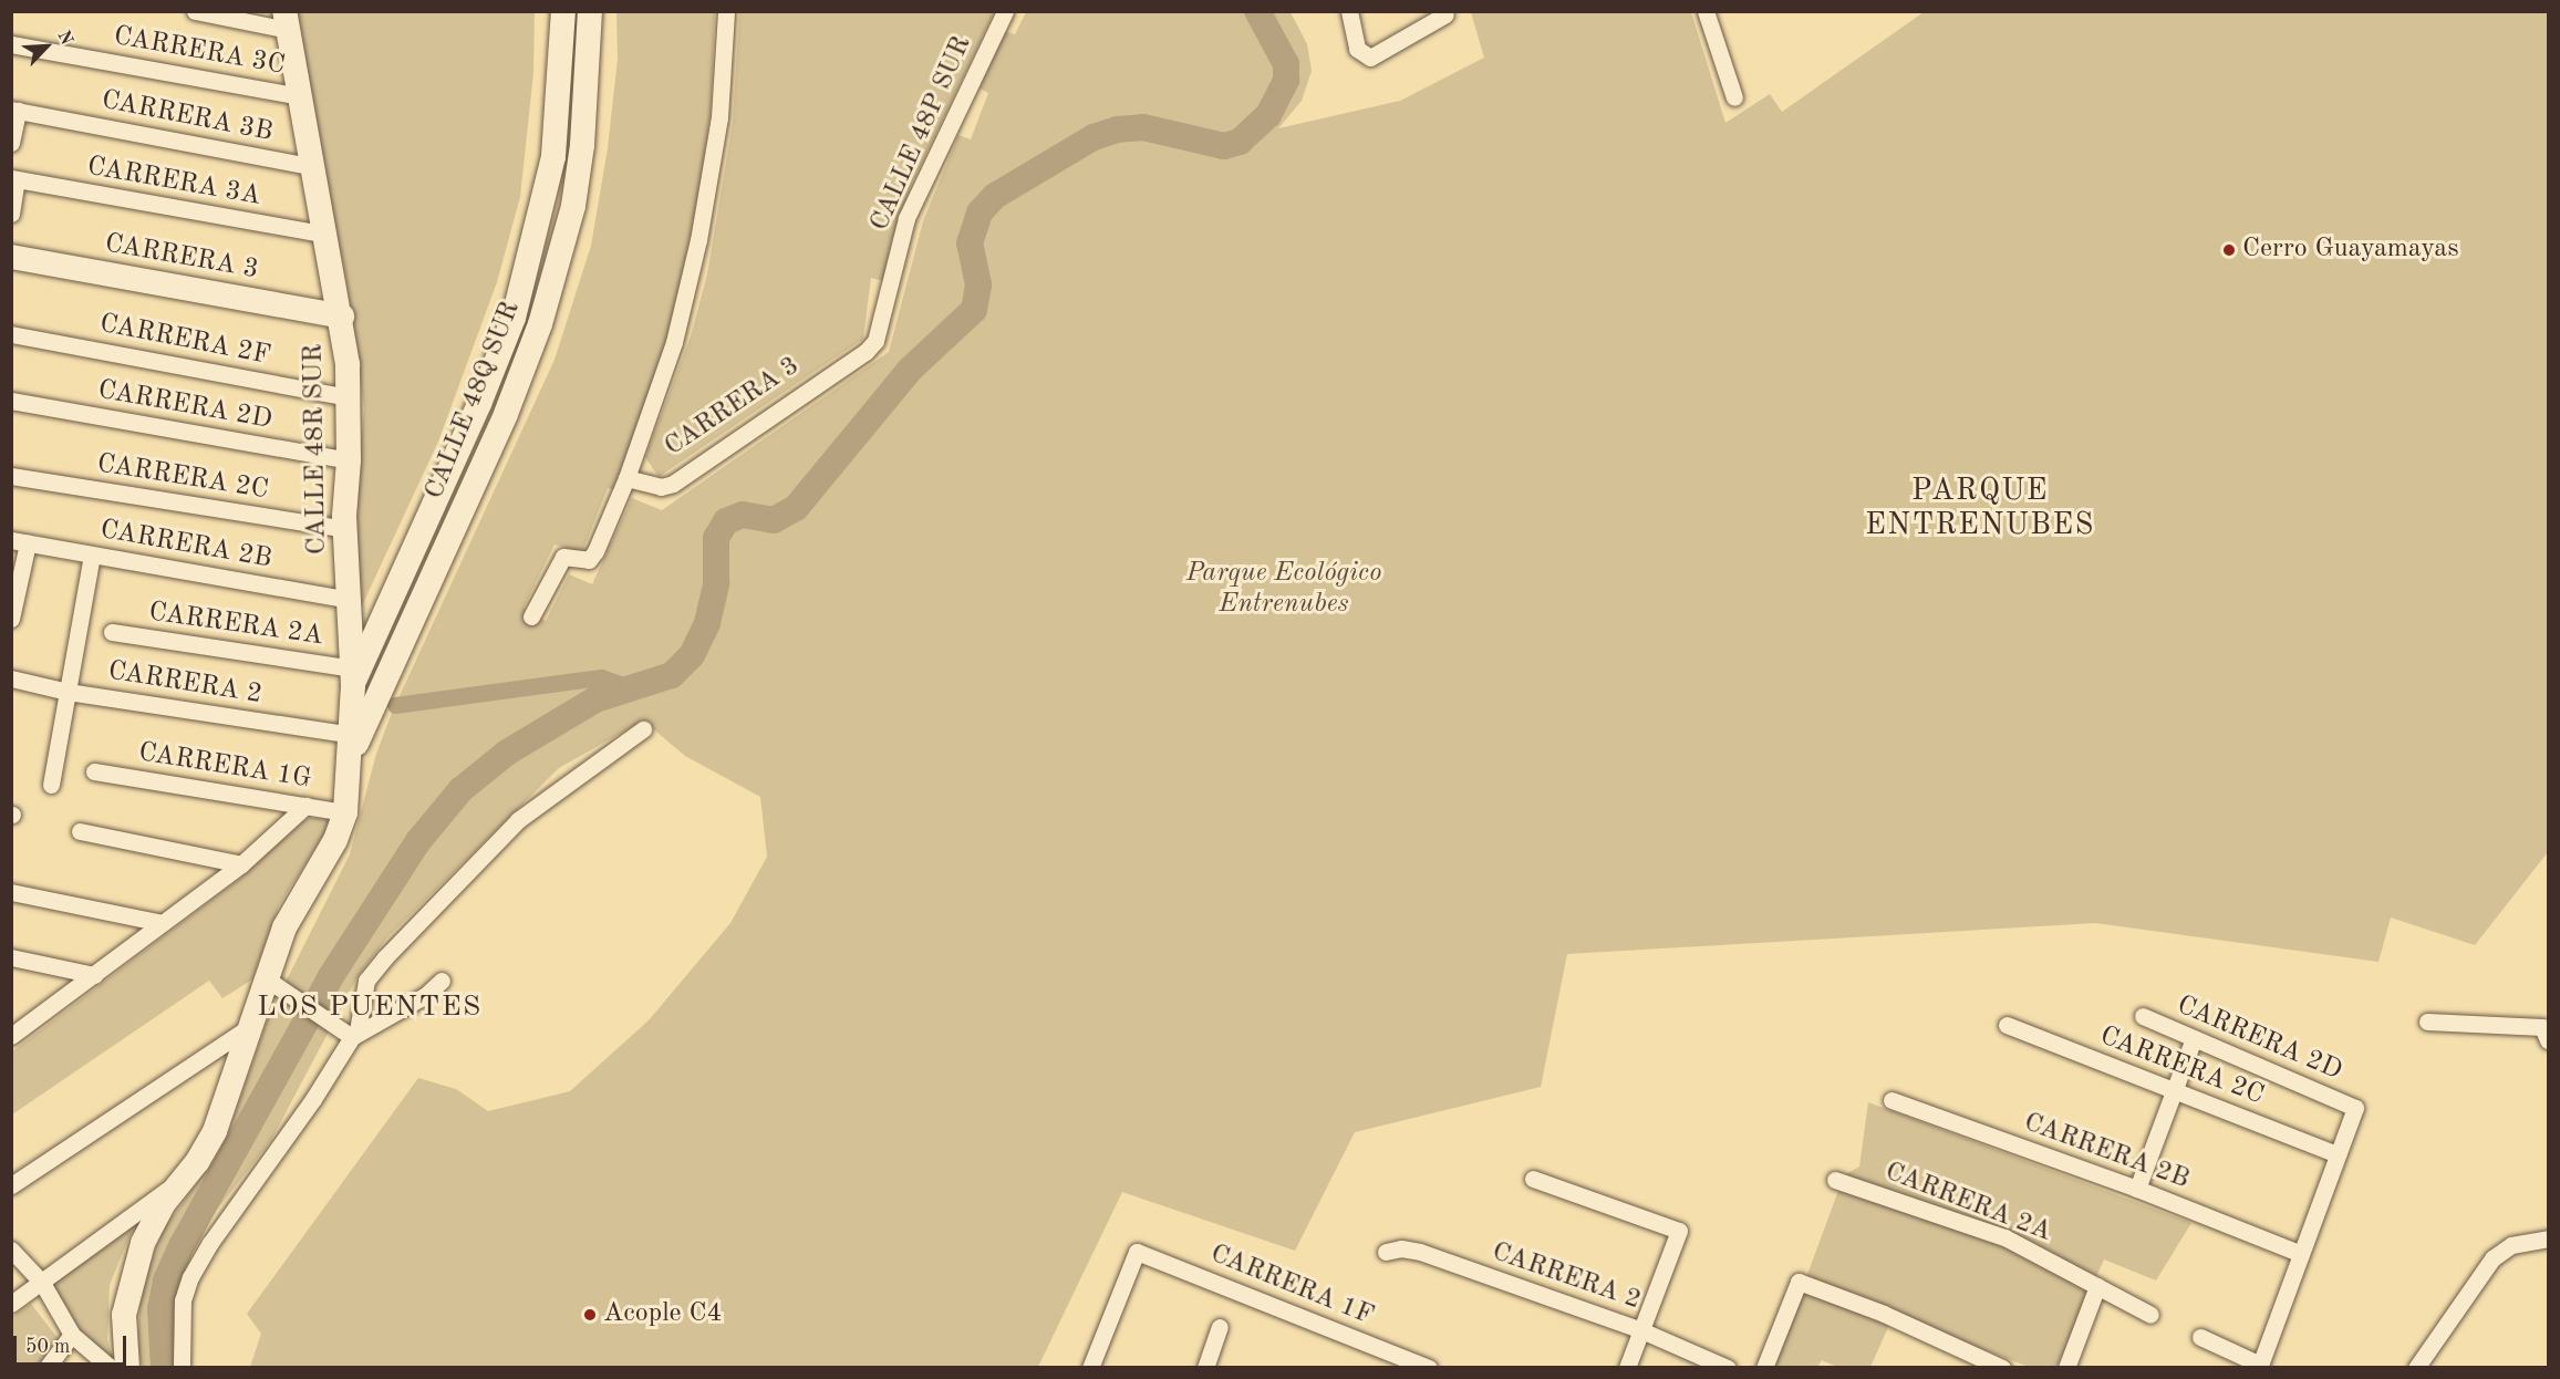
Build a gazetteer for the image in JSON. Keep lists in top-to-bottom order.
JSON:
{
  "streets": {
    "main road": ["CARRERA 3", "CALLE 48Q SUR", "CALLE 48R SUR"],
    "street": [
      "CARRERA 3C",
      "CARRERA 3B",
      "CALLE 48P SUR",
      "CARRERA 3A",
      "CARRERA 2F",
      "CARRERA 2D",
      "CARRERA 2C",
      "CARRERA 2B",
      "CARRERA 2A",
      "CARRERA 2",
      "CARRERA 1G",
      "CARRERA 1F"
    ]
  },
  "crossings": [
    ["CARRERA 3C", "CALLE 48R SUR"],
    ["CARRERA 3B", "CALLE 48R SUR"],
    ["CALLE 48P SUR", "CARRERA 3"],
    ["CARRERA 3A", "CALLE 48R SUR"],
    ["CARRERA 3", "CALLE 48R SUR"],
    ["CARRERA 2F", "CALLE 48R SUR"],
    ["CALLE 48Q SUR", "CALLE 48R SUR"],
    ["CALLE 48Q SUR", "CARRERA 2A"],
    ["CALLE 48Q SUR", "CARRERA 2"],
    ["CARRERA 2D", "CALLE 48R SUR"],
    ["CARRERA 2D", "CARRERA 2C"],
    ["CALLE 48R SUR", "CARRERA 2C"],
    ["CALLE 48R SUR", "CARRERA 2B"],
    ["CALLE 48R SUR", "CARRERA 2A"],
    ["CALLE 48R SUR", "CARRERA 2"],
    ["CALLE 48R SUR", "CARRERA 1G"]
  ],
  "districts": ["PARQUE ENTRENUBES", "LOS PUENTES"],
  "parks": ["Parque Ecológico Entrenubes"],
  "places": ["Cerro Guayamayas", "Acople C4"],
  "scale_bar": "50 m",
  "north": "top right"
}
